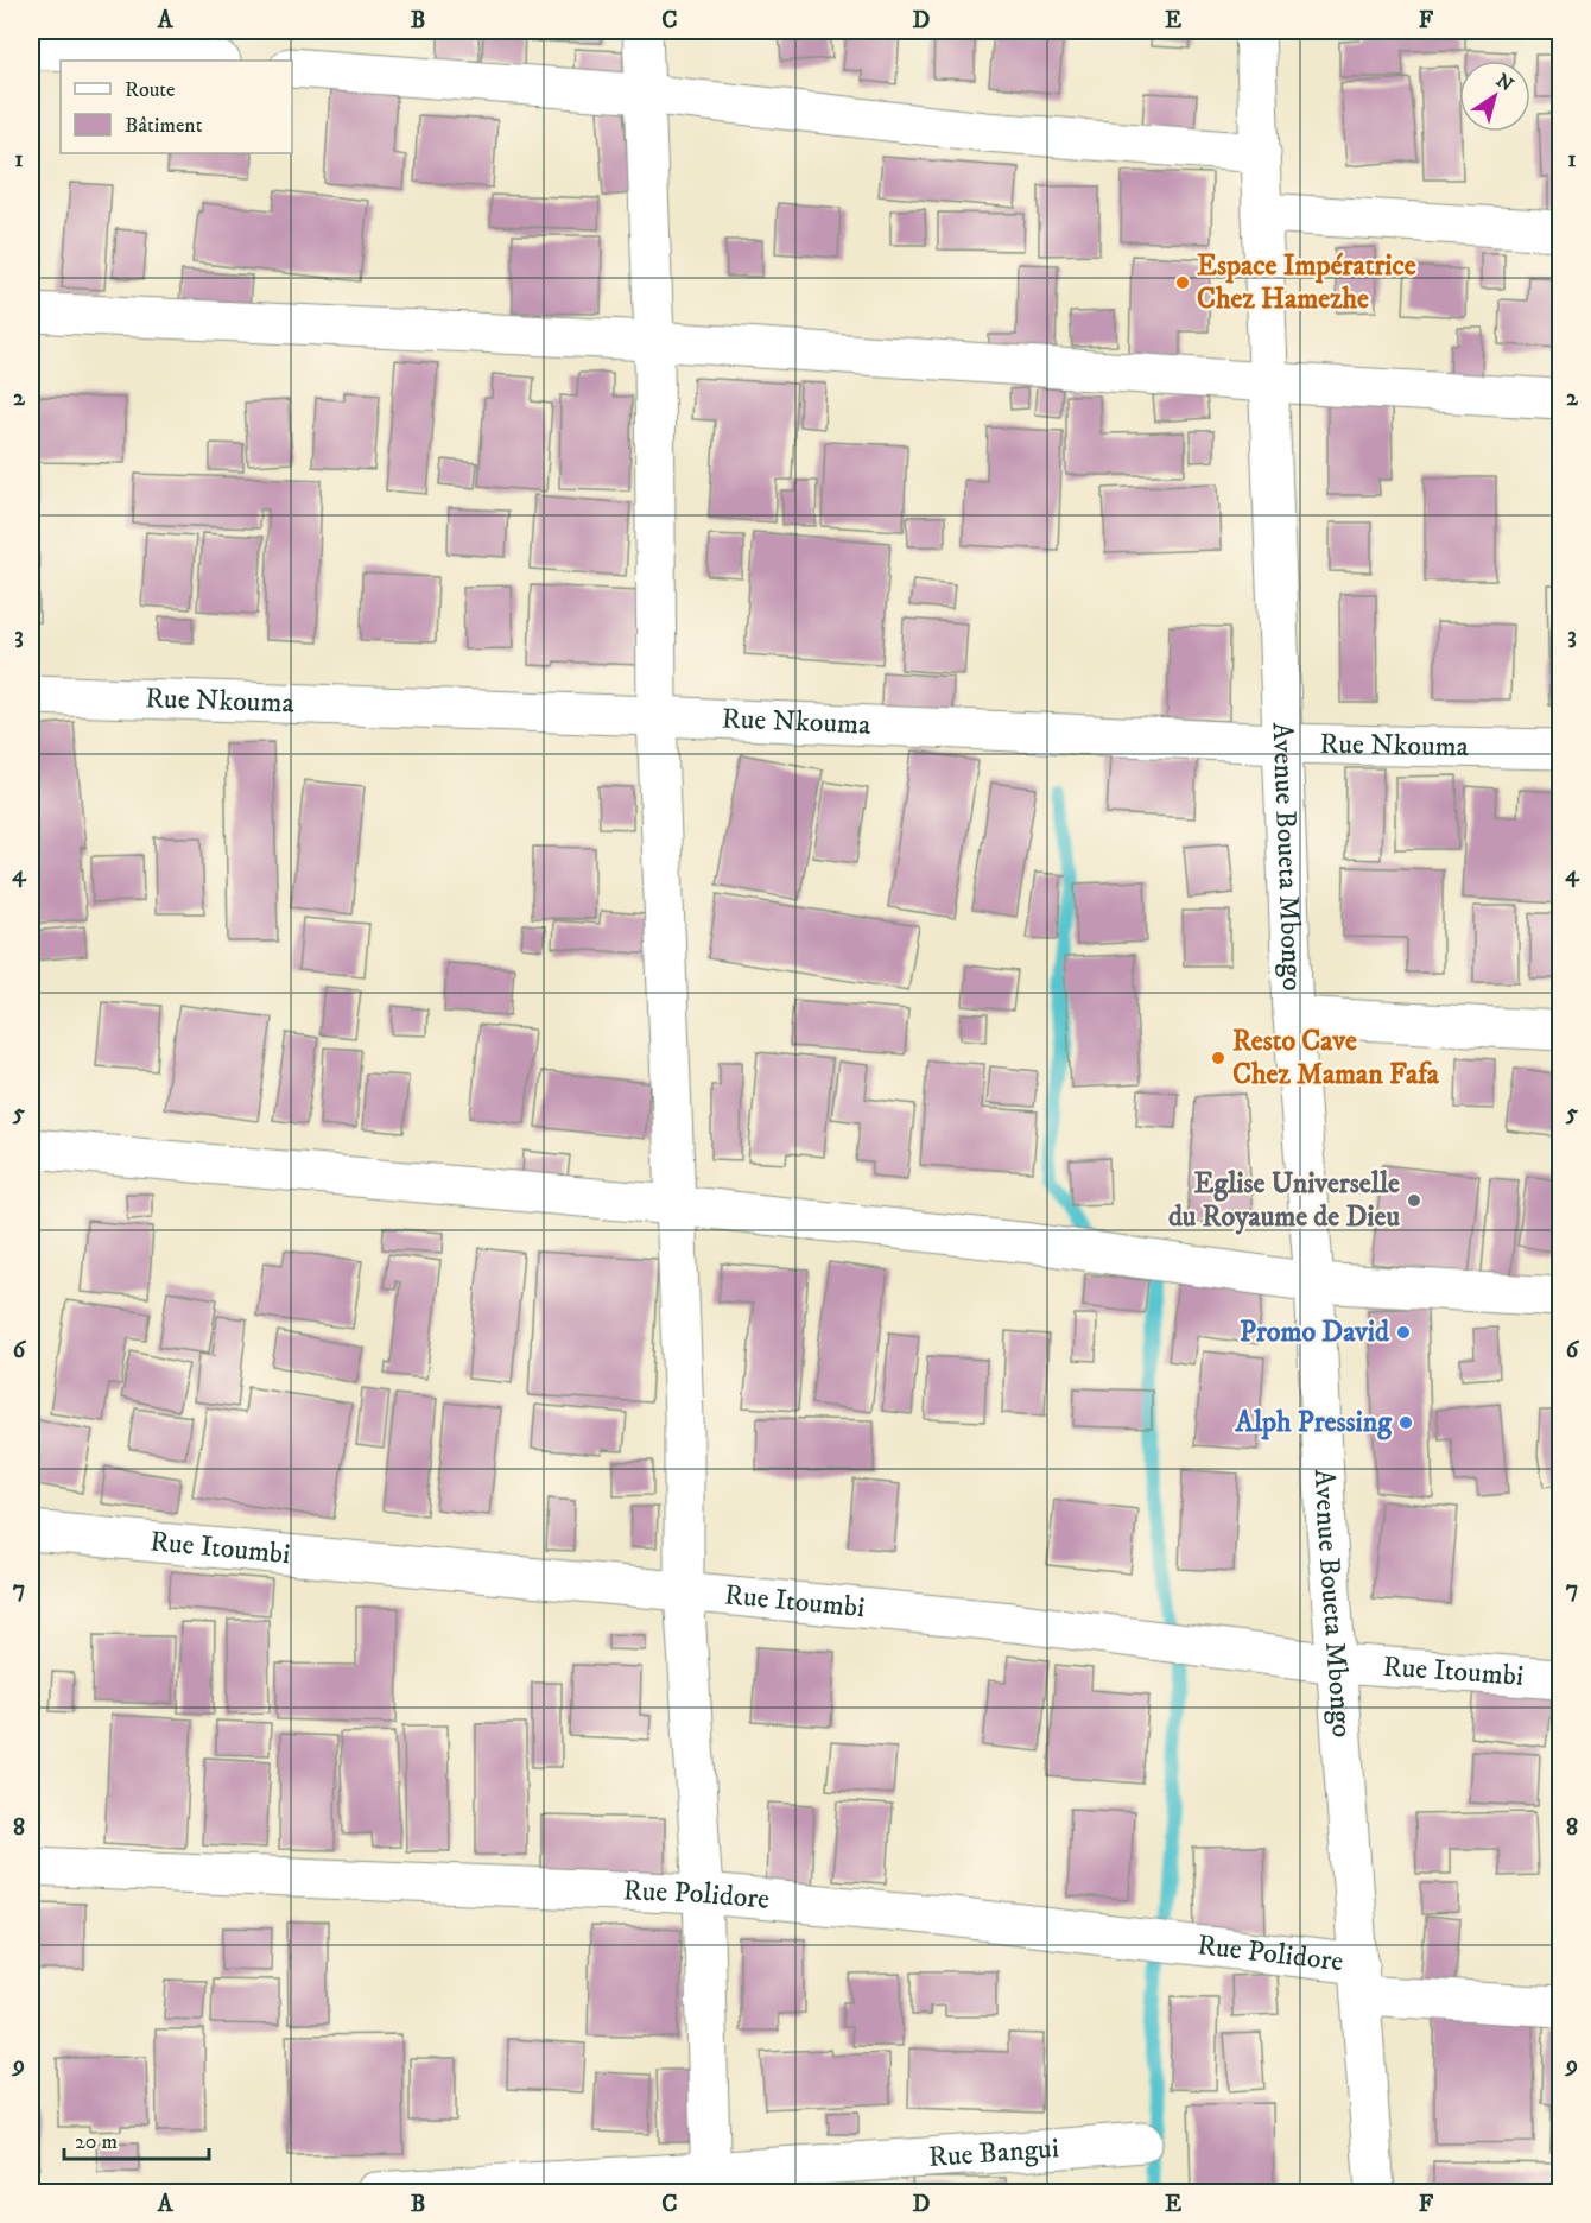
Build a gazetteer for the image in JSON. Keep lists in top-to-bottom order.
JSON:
{
  "streets": {
    "street": [
      "Rue Nkouma",
      "Avenue Boueta Mbongo",
      "Rue Itoumbi",
      "Rue Polidore",
      "Rue Bangui"
    ]
  },
  "crossings": [
    ["Rue Nkouma", "Avenue Boueta Mbongo"],
    ["Avenue Boueta Mbongo", "Rue Itoumbi"],
    ["Avenue Boueta Mbongo", "Rue Polidore"]
  ],
  "places": [
    "Espace Impératrice Chez Hamezhe",
    "Resto Cave Chez Maman Fafa",
    "Eglise Universelle du Royaume de Dieu",
    "Promo David",
    "Alph Pressing"
  ],
  "legend": ["Route", "Bâtiment"],
  "scale_bar": "20 m",
  "north": "top right",
  "grid": {
    "columns": [
      "A",
      "B",
      "C",
      "D",
      "E",
      "F"
    ],
    "rows": [
      "1",
      "2",
      "3",
      "4",
      "5",
      "6",
      "7",
      "8",
      "9"
    ]
  }
}
